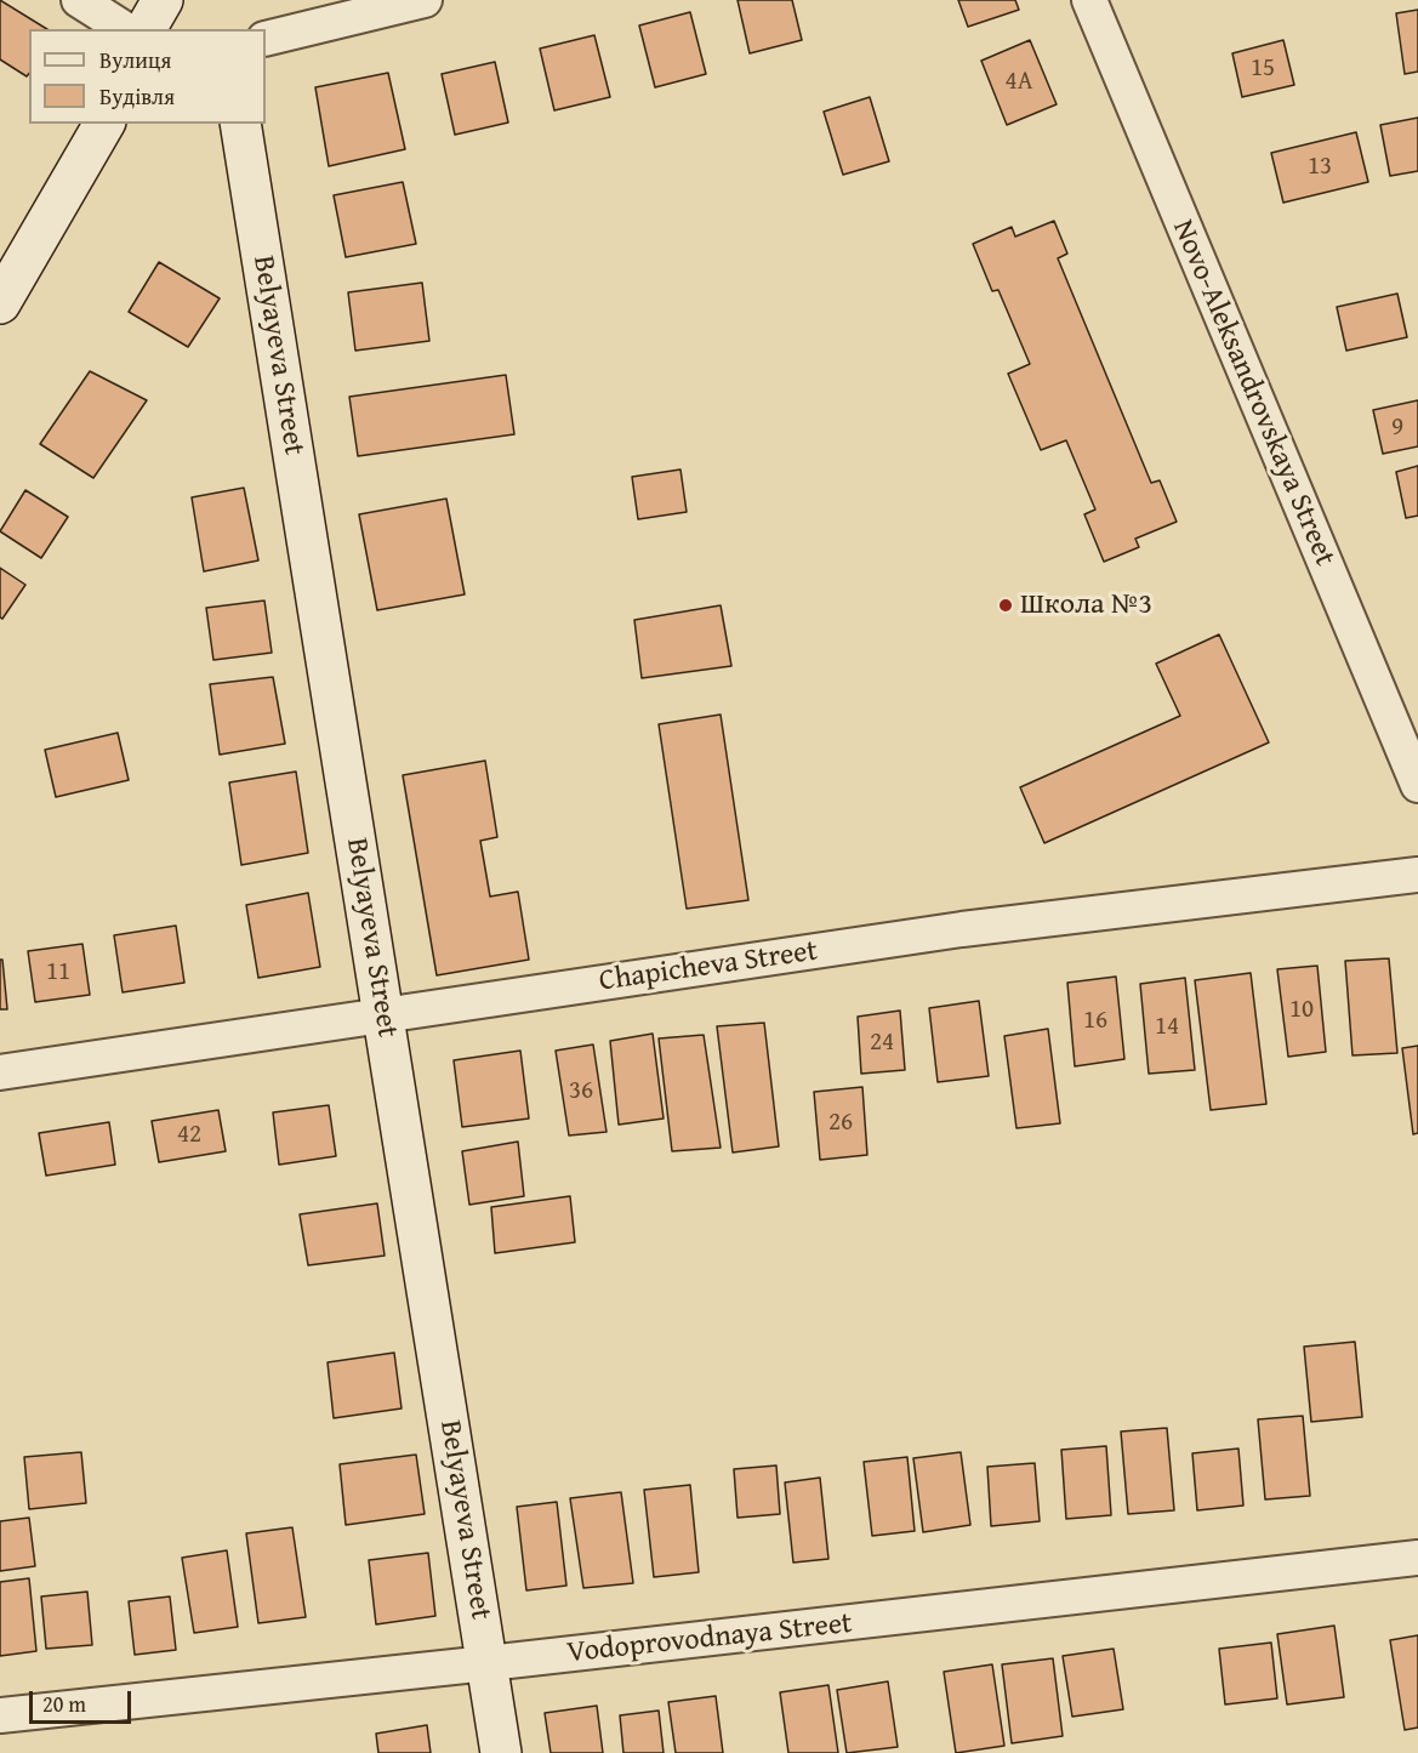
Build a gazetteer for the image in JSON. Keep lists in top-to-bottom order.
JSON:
{
  "streets": {
    "main road": ["Belyayeva Street"],
    "street": ["Novo-Aleksandrovskaya Street", "Chapicheva Street", "Vodoprovodnaya Street"]
  },
  "crossings": [
    ["Belyayeva Street", "Chapicheva Street"],
    ["Belyayeva Street", "Vodoprovodnaya Street"]
  ],
  "places": ["Школа №3"],
  "house_numbers": [
    "15",
    "4А",
    "13",
    "9",
    "11",
    "10",
    "16",
    "14",
    "24",
    "36",
    "26",
    "42"
  ],
  "legend": ["Вулиця", "Будівля"],
  "scale_bar": "20 m"
}
